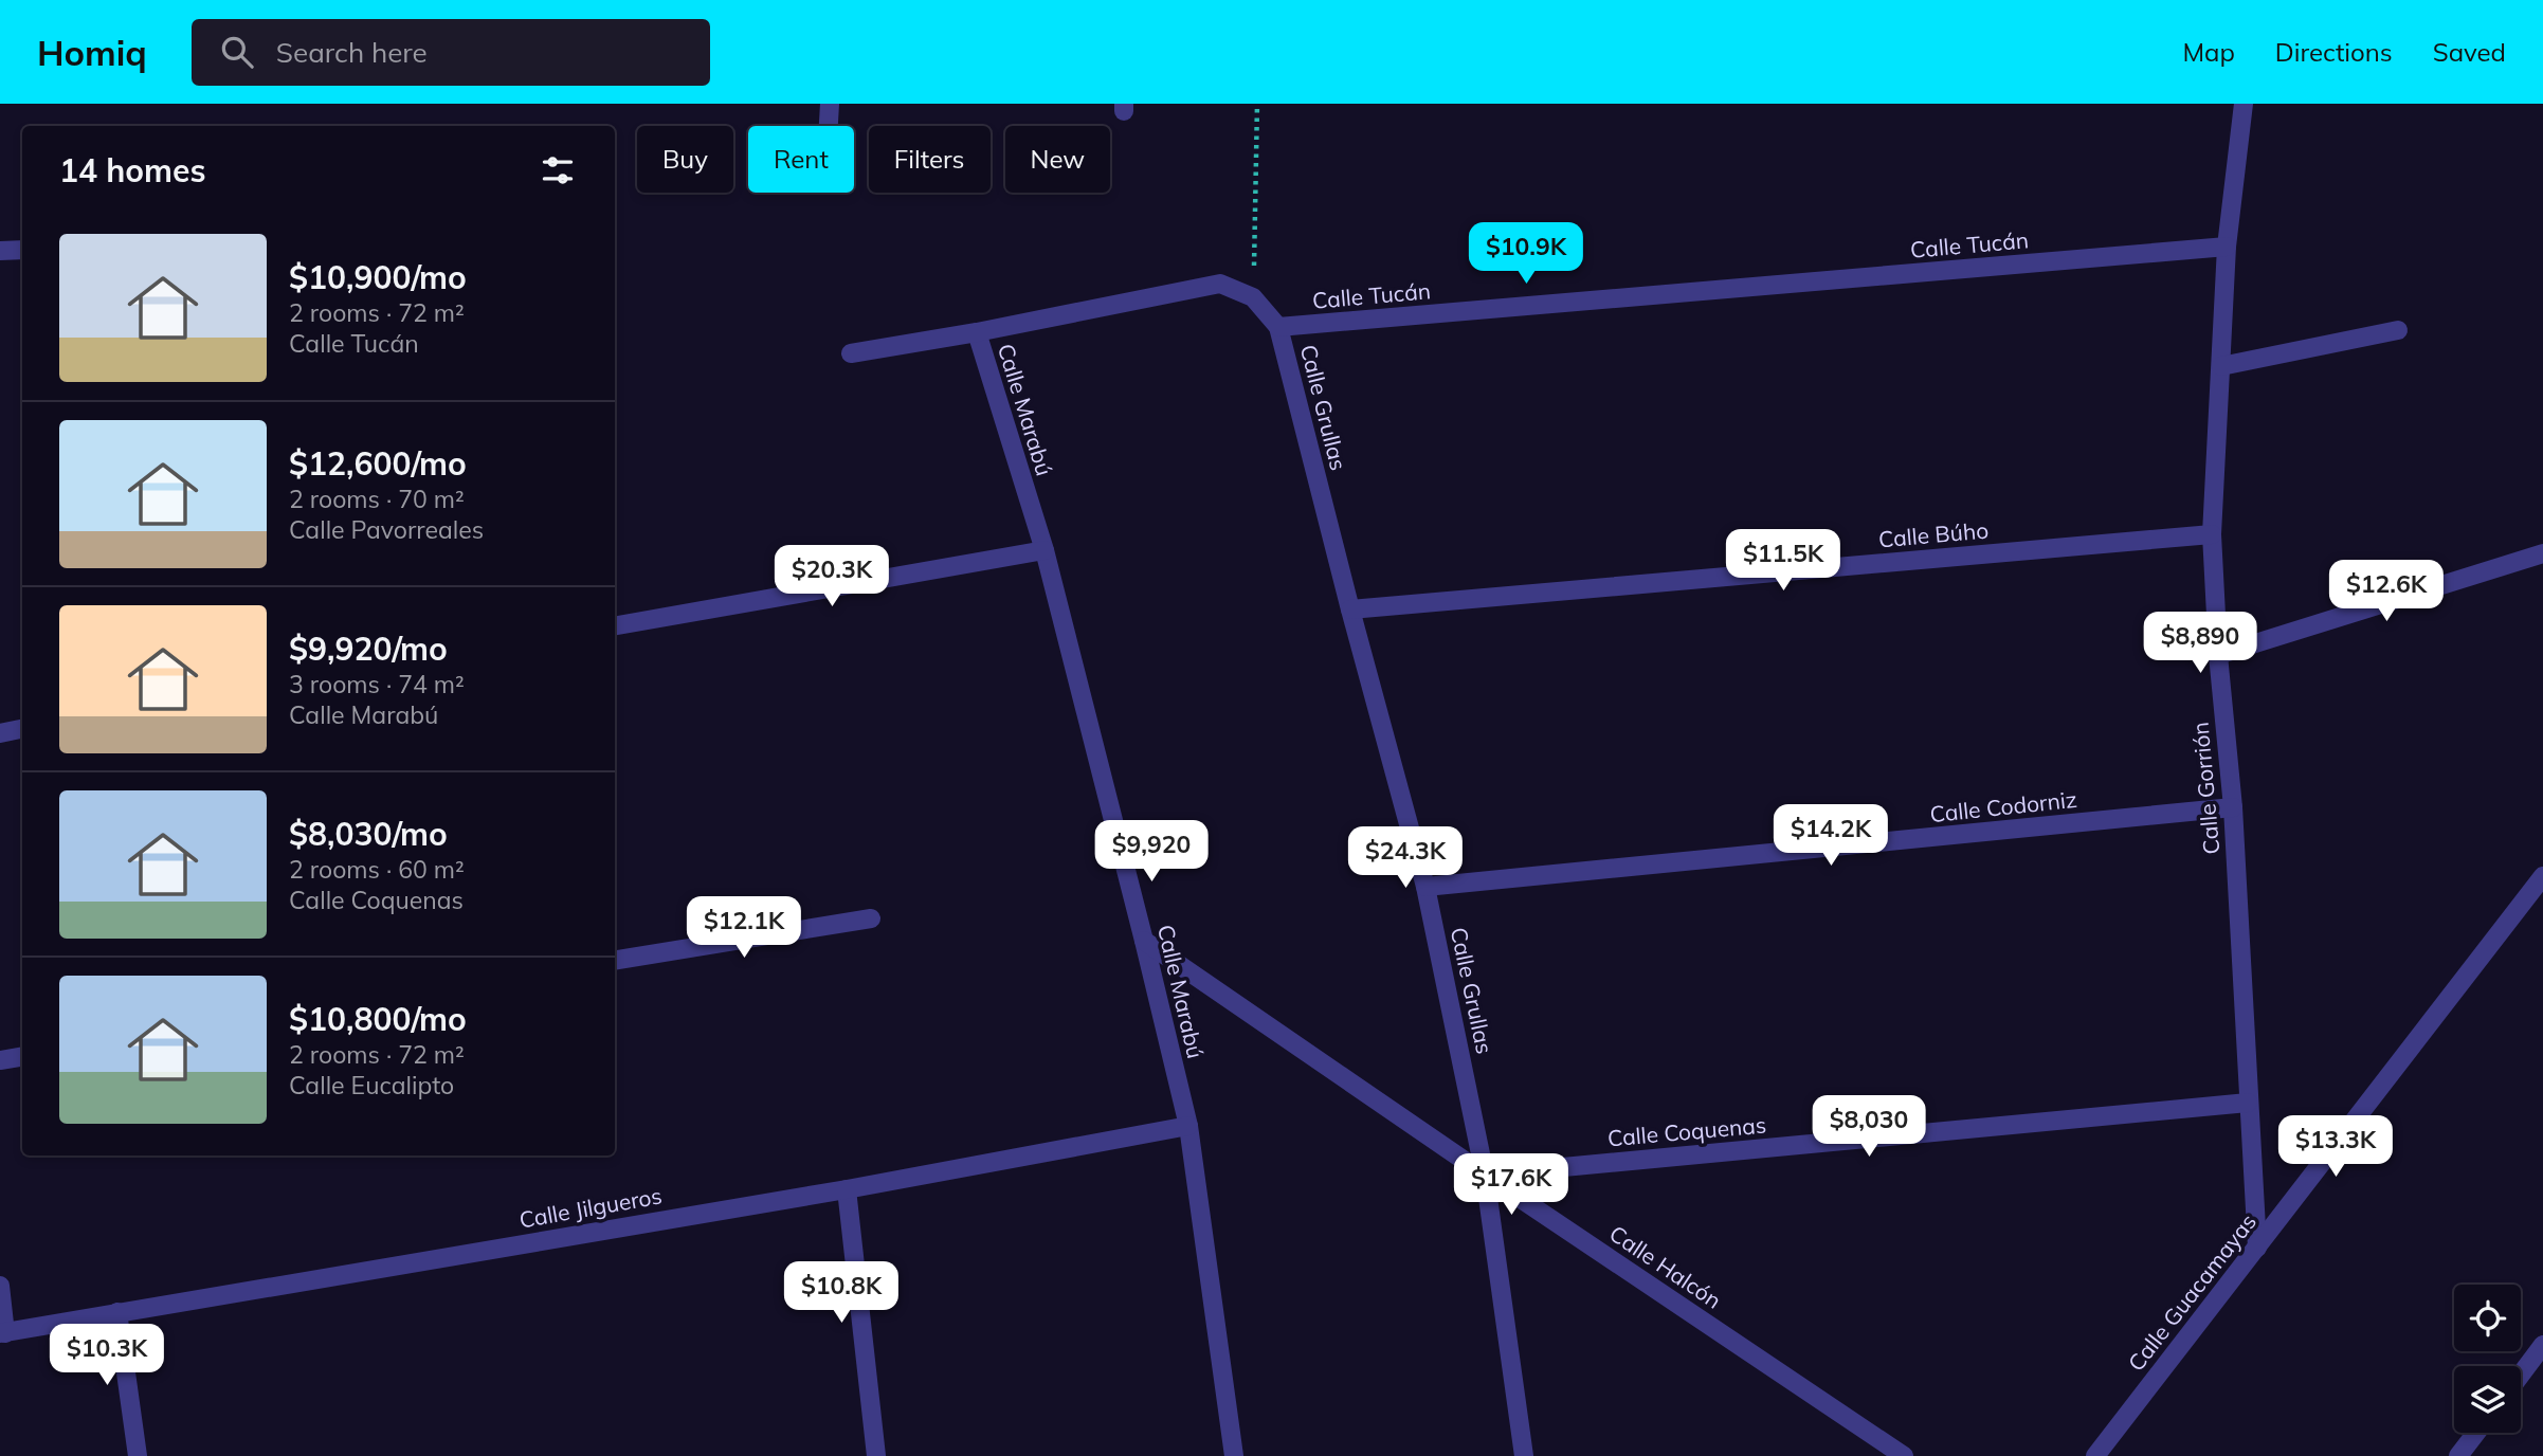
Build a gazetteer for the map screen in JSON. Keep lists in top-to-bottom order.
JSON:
{
  "streets": {
    "street": [
      "Calle Tucán",
      "Calle Grullas",
      "Calle Marabú",
      "Calle Búho",
      "Calle Gorrión",
      "Calle Codorniz",
      "Calle Coquenas",
      "Calle Jilgueros",
      "Calle Halcón",
      "Calle Guacamayas"
    ]
  },
  "crossings": [
    ["Calle Tucán", "Calle Grullas"],
    ["Calle Tucán", "Calle Gorrión"],
    ["Calle Grullas", "Calle Búho"],
    ["Calle Grullas", "Calle Codorniz"],
    ["Calle Grullas", "Calle Coquenas"],
    ["Calle Grullas", "Calle Halcón"],
    ["Calle Marabú", "Calle Jilgueros"],
    ["Calle Marabú", "Calle Halcón"],
    ["Calle Búho", "Calle Gorrión"],
    ["Calle Gorrión", "Calle Codorniz"],
    ["Calle Gorrión", "Calle Coquenas"],
    ["Calle Gorrión", "Calle Guacamayas"],
    ["Calle Coquenas", "Calle Halcón"]
  ],
  "page": {
    "header": "Homiq",
    "search": "Search here",
    "nav": ["Map", "Directions", "Saved"],
    "chip": [
      "Buy",
      "Rent",
      "Filters",
      "New"
    ],
    "heading": "14 homes",
    "list": [
      {
        "name": "$10,900/mo",
        "note": "2 rooms · 72 m² · Calle Tucán"
      },
      {
        "name": "$12,600/mo",
        "note": "2 rooms · 70 m² · Calle Pavorreales"
      },
      {
        "name": "$9,920/mo",
        "note": "3 rooms · 74 m² · Calle Marabú"
      },
      {
        "name": "$8,030/mo",
        "note": "2 rooms · 60 m² · Calle Coquenas"
      },
      {
        "name": "$10,800/mo",
        "note": "2 rooms · 72 m² · Calle Eucalipto"
      }
    ],
    "price": [
      "$10.9K",
      "$11.5K",
      "$20.3K",
      "$12.6K",
      "$8,890",
      "$14.2K",
      "$9,920",
      "$24.3K",
      "$12.1K",
      "$8,030",
      "$13.3K",
      "$17.6K",
      "$10.8K",
      "$10.3K"
    ]
  }
}
